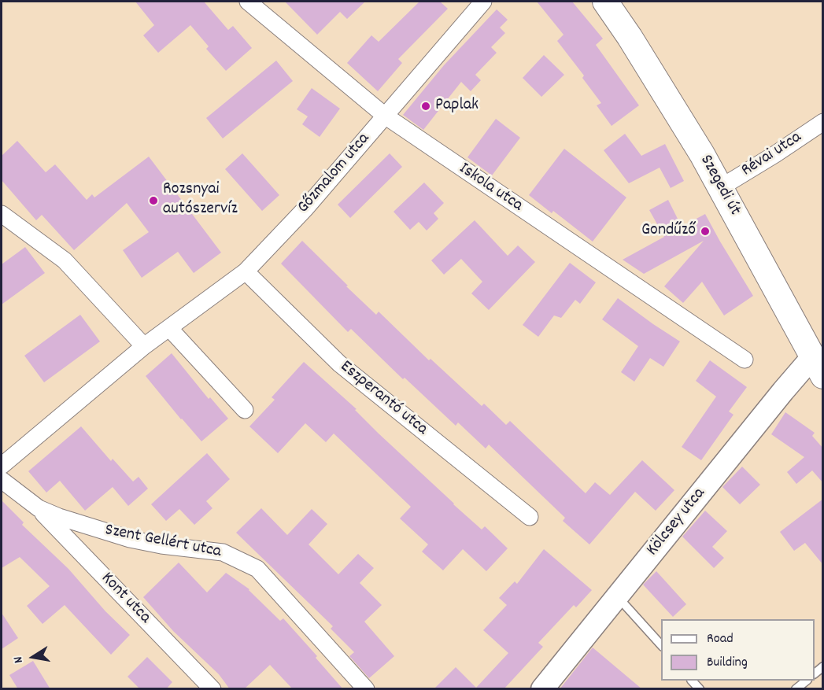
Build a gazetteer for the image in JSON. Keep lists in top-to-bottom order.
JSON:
{
  "streets": {
    "main road": ["Szegedi út", "Kölcsey utca"],
    "street": [
      "Révai utca",
      "Gőzmalom utca",
      "Iskola utca",
      "Eszperantó utca",
      "Szent Gellért utca",
      "Kont utca"
    ]
  },
  "crossings": [
    ["Révai utca", "Szegedi út"],
    ["Gőzmalom utca", "Iskola utca"],
    ["Gőzmalom utca", "Eszperantó utca"],
    ["Szegedi út", "Kölcsey utca"],
    ["Szent Gellért utca", "Kont utca"]
  ],
  "places": ["Paplak", "Rozsnyai autószervíz", "Gondűző"],
  "legend": ["Road", "Building"],
  "north": "left"
}
